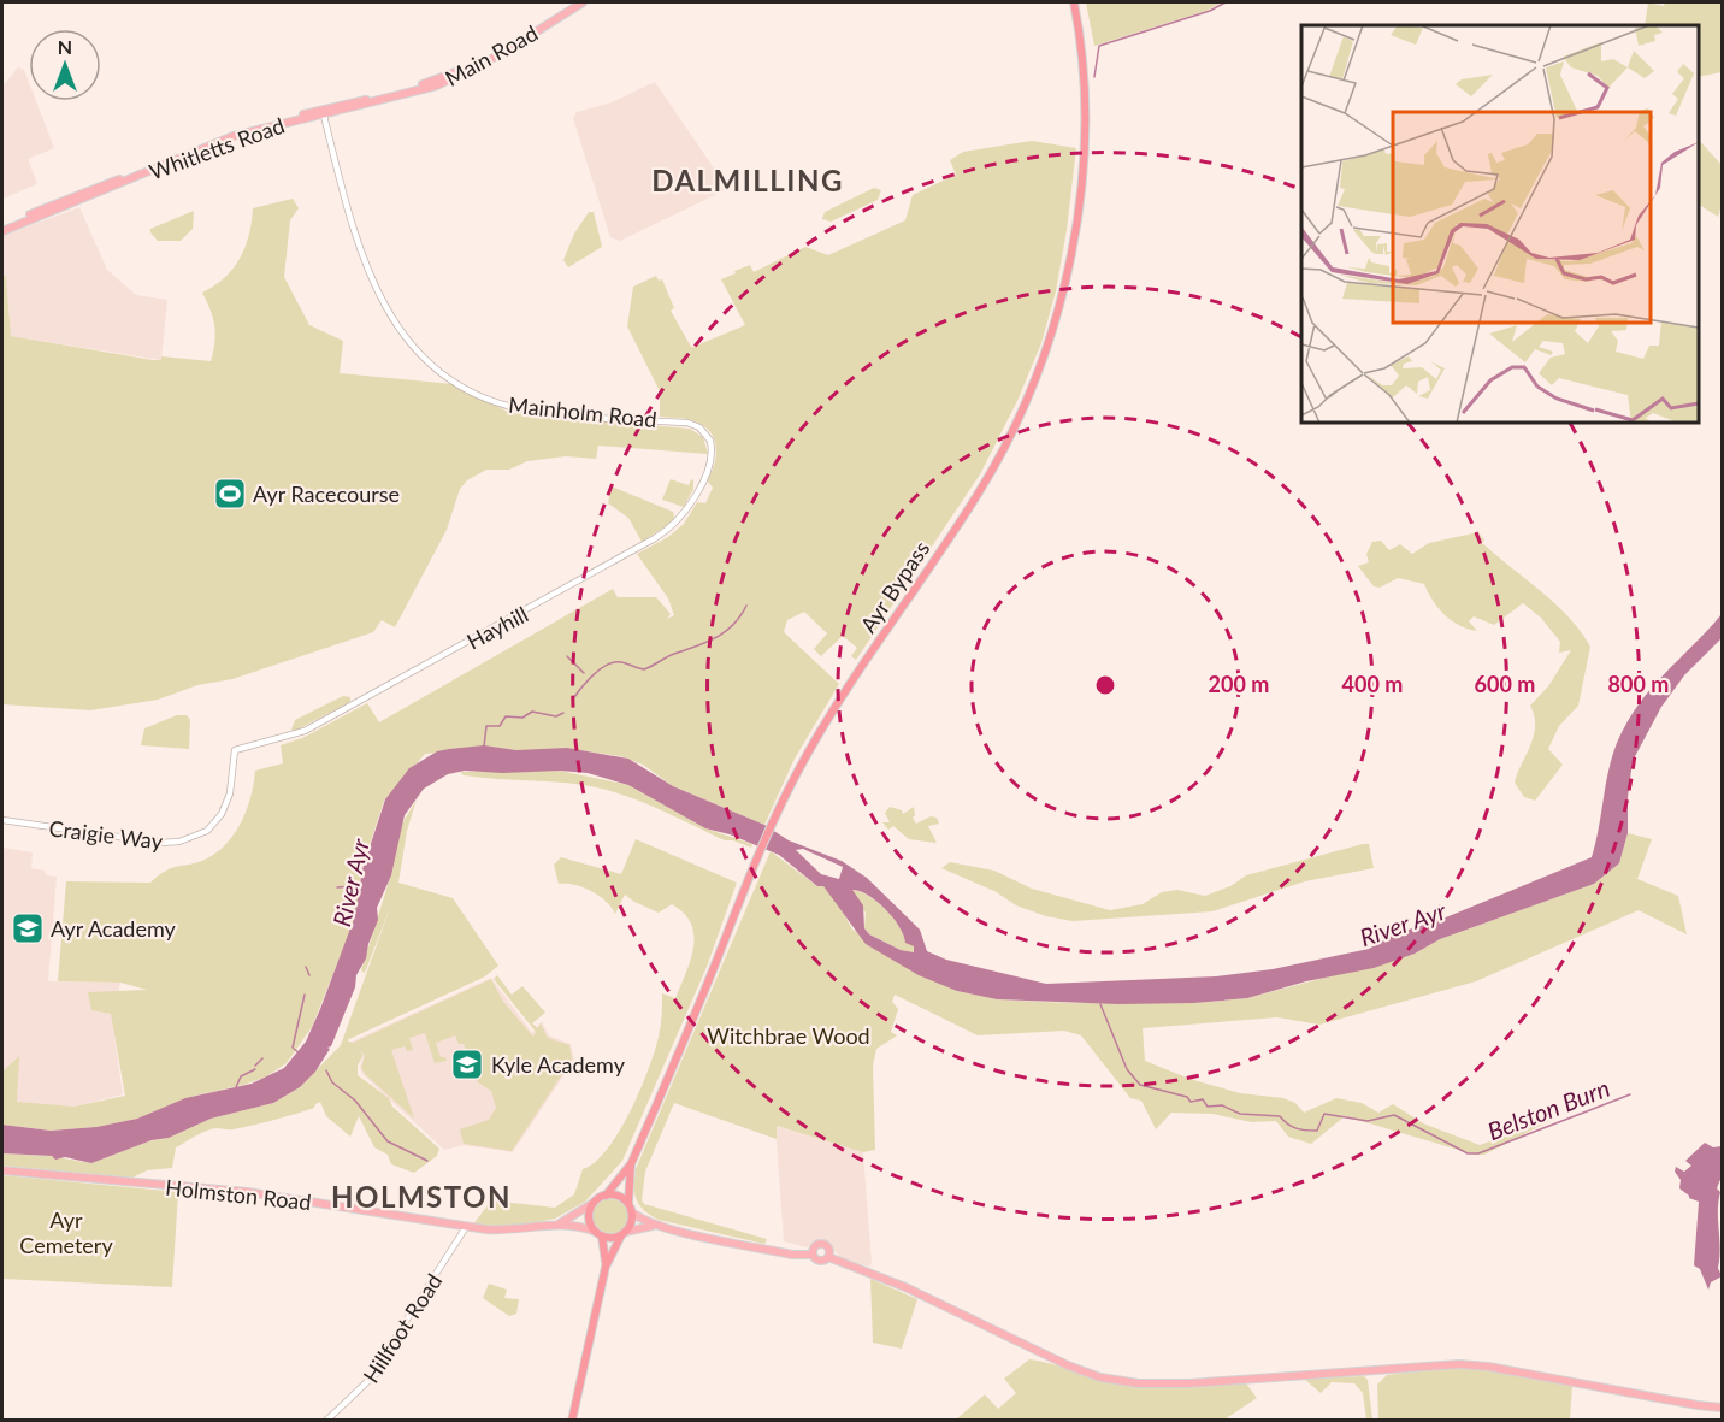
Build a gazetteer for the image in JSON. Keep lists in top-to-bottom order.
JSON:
{
  "streets": {
    "highway": ["Ayr Bypass"],
    "main road": ["Main Road", "Whitletts Road", "Holmston Road"],
    "street": [
      "Mainholm Road",
      "Hayhill",
      "Craigie Way",
      "Hillfoot Road"
    ]
  },
  "crossings": [
    ["Main Road", "Whitletts Road"],
    ["Whitletts Road", "Mainholm Road"],
    ["Mainholm Road", "Hayhill"],
    ["Hayhill", "Craigie Way"],
    ["Holmston Road", "Hillfoot Road"]
  ],
  "districts": ["DALMILLING", "HOLMSTON"],
  "water": ["River Ayr", "Belston Burn"],
  "parks": ["Witchbrae Wood", "Ayr Cemetery"],
  "places": {
    "sports": ["Ayr Racecourse"],
    "school or university": ["Ayr Academy", "Kyle Academy"]
  },
  "north": "top",
  "rings": [
    "200 m",
    "400 m",
    "600 m",
    "800 m"
  ]
}
